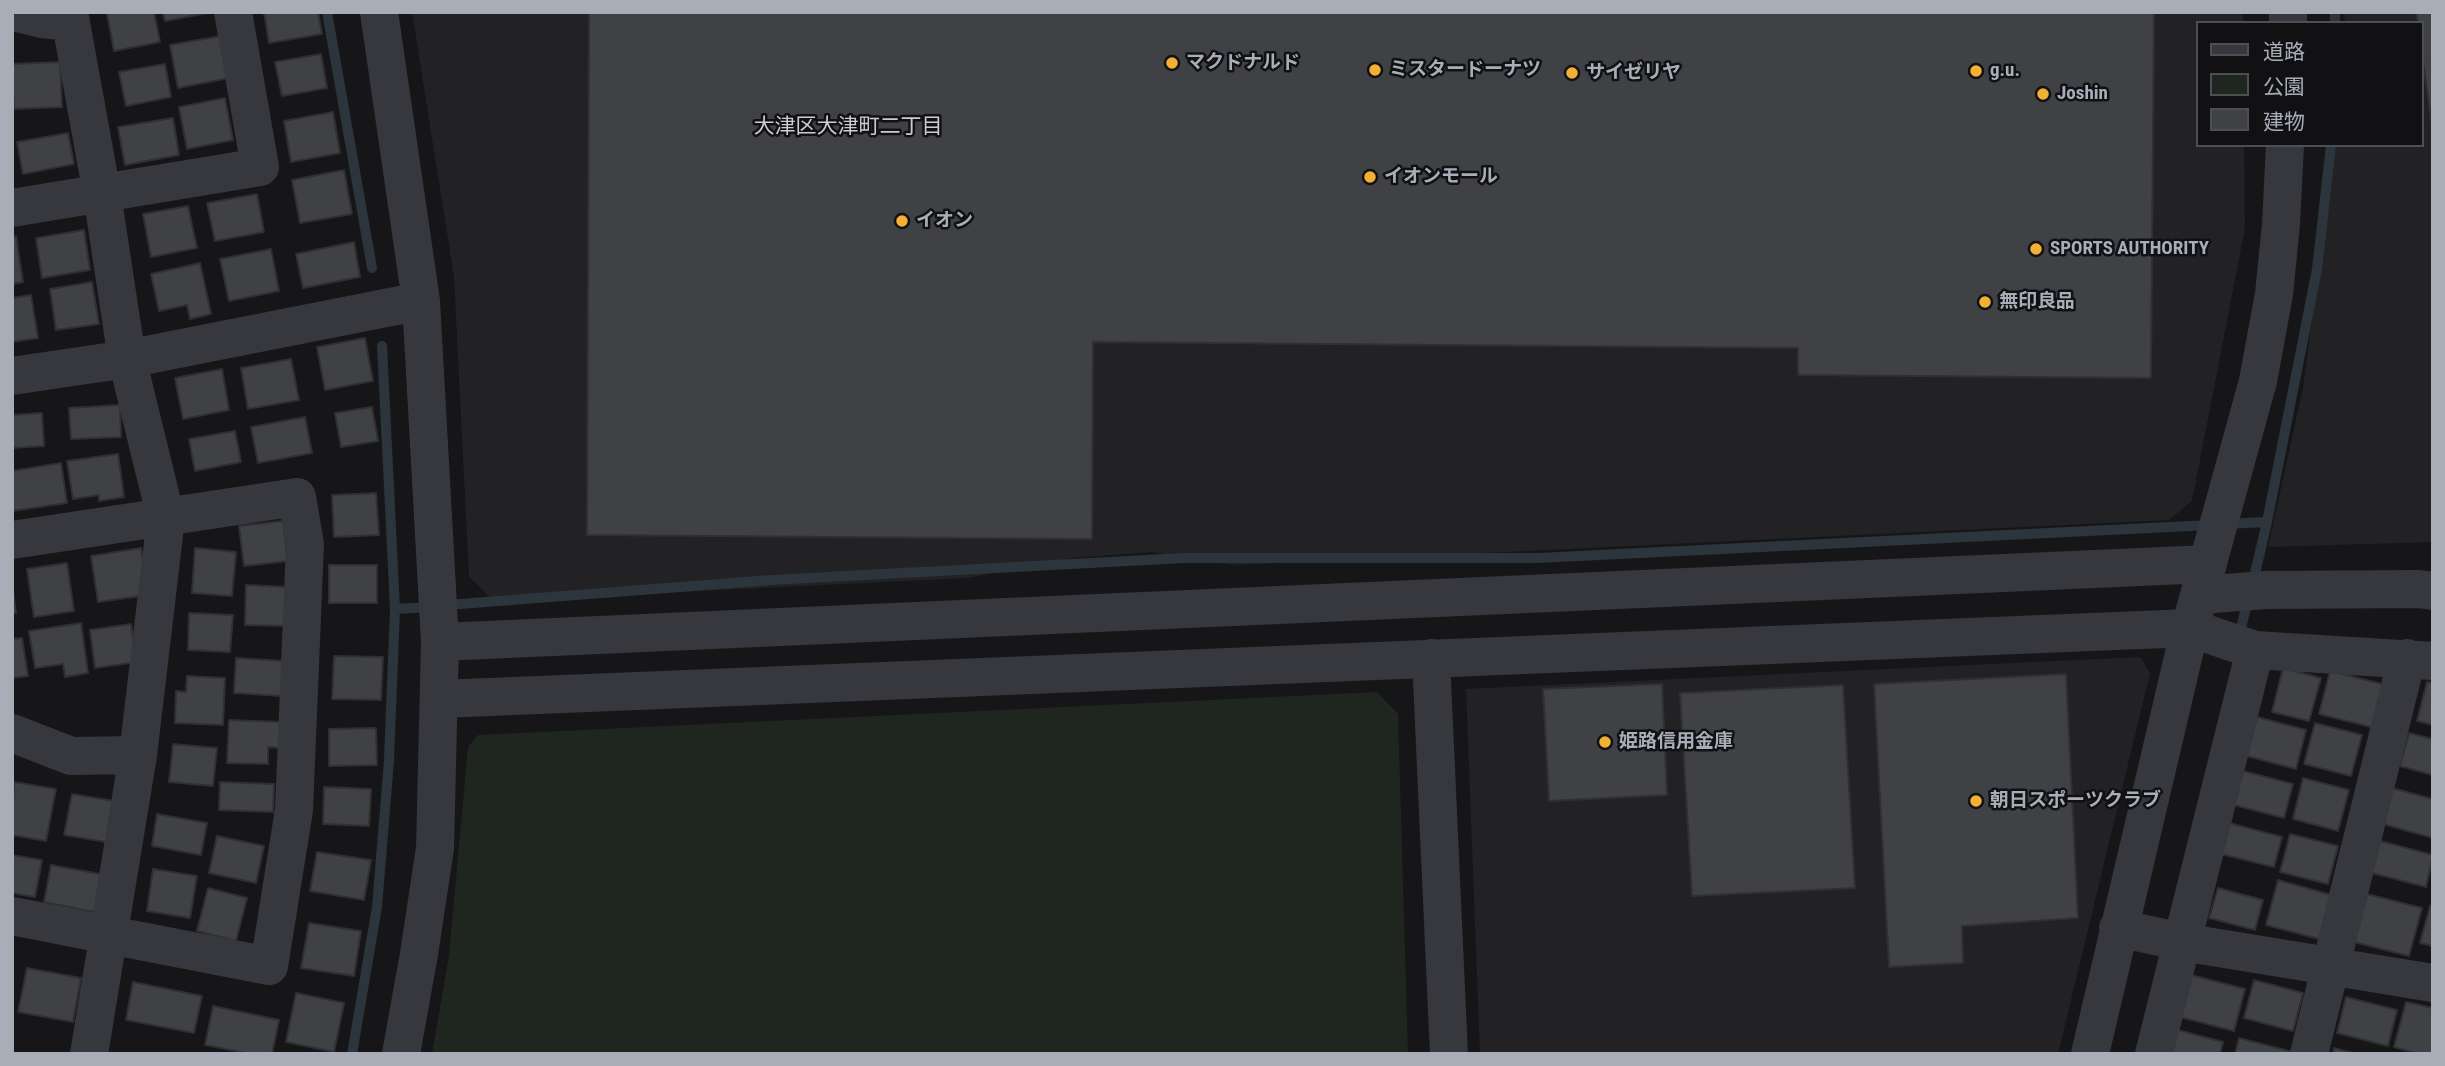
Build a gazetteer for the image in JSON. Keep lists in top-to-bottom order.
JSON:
{
  "districts": ["大津区大津町二丁目"],
  "places": [
    "マクドナルド",
    "ミスタードーナツ",
    "g.u.",
    "サイゼリヤ",
    "Joshin",
    "イオンモール",
    "イオン",
    "SPORTS AUTHORITY",
    "無印良品",
    "姫路信用金庫",
    "朝日スポーツクラブ"
  ],
  "legend": ["道路", "公園", "建物"]
}
